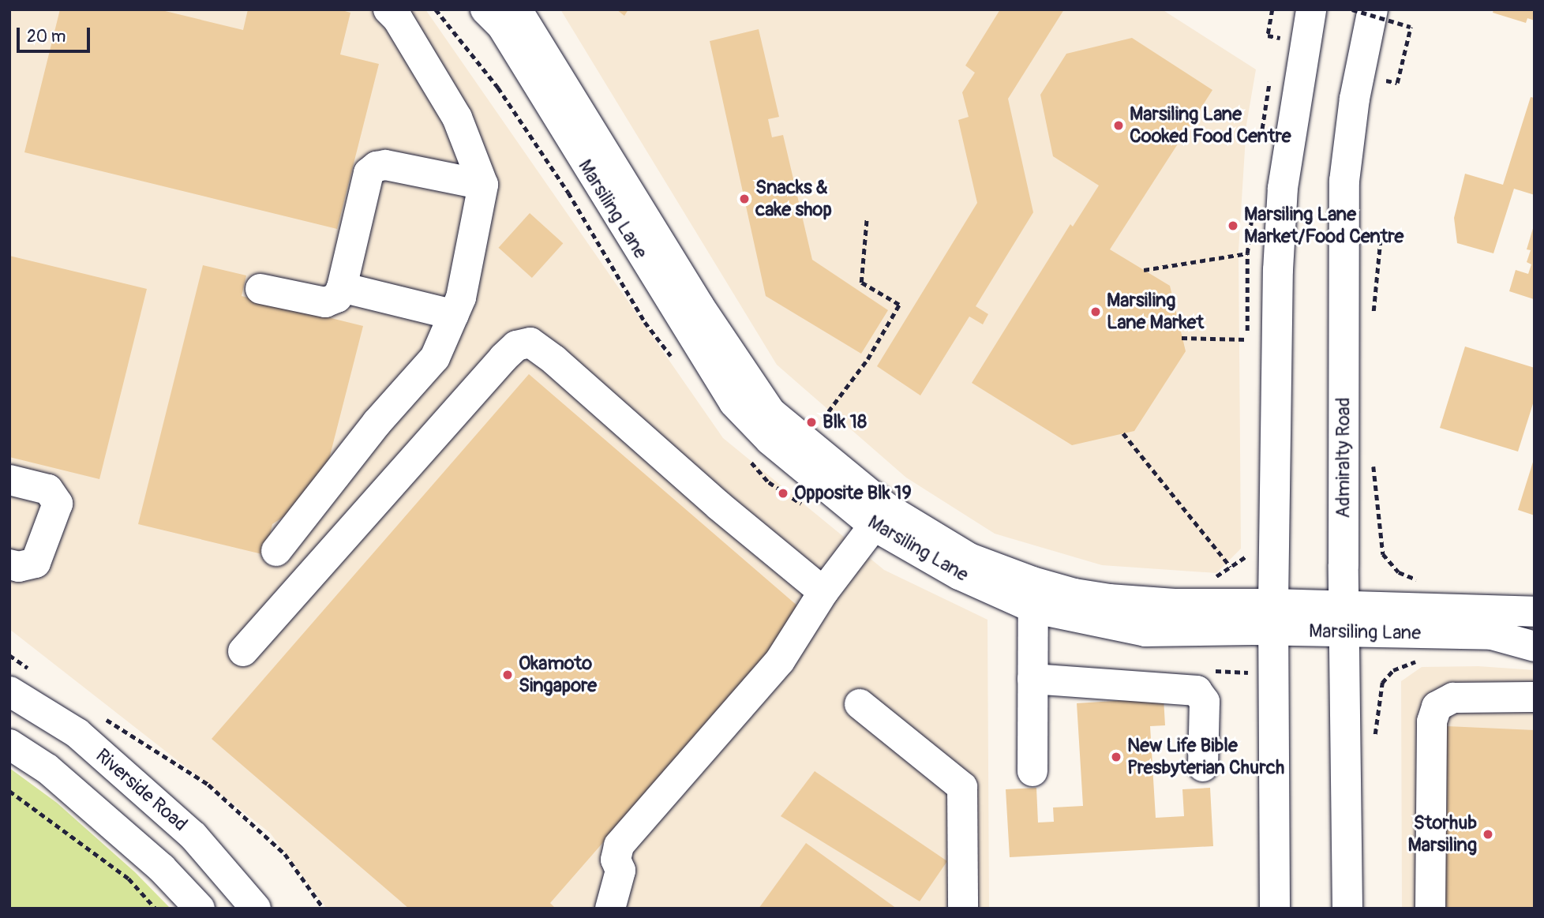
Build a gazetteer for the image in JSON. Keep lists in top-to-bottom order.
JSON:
{
  "streets": {
    "main road": ["Marsiling Lane", "Admiralty Road", "Riverside Road"]
  },
  "crossings": [
    ["Marsiling Lane", "Admiralty Road"]
  ],
  "places": [
    "Marsiling Lane Cooked Food Centre",
    "Snacks & cake shop",
    "Marsiling Lane Market/Food Centre",
    "Marsiling Lane Market",
    "Blk 18",
    "Opposite Blk 19",
    "Okamoto Singapore",
    "New Life Bible Presbyterian Church",
    "Storhub Marsiling"
  ],
  "scale_bar": "20 m"
}
